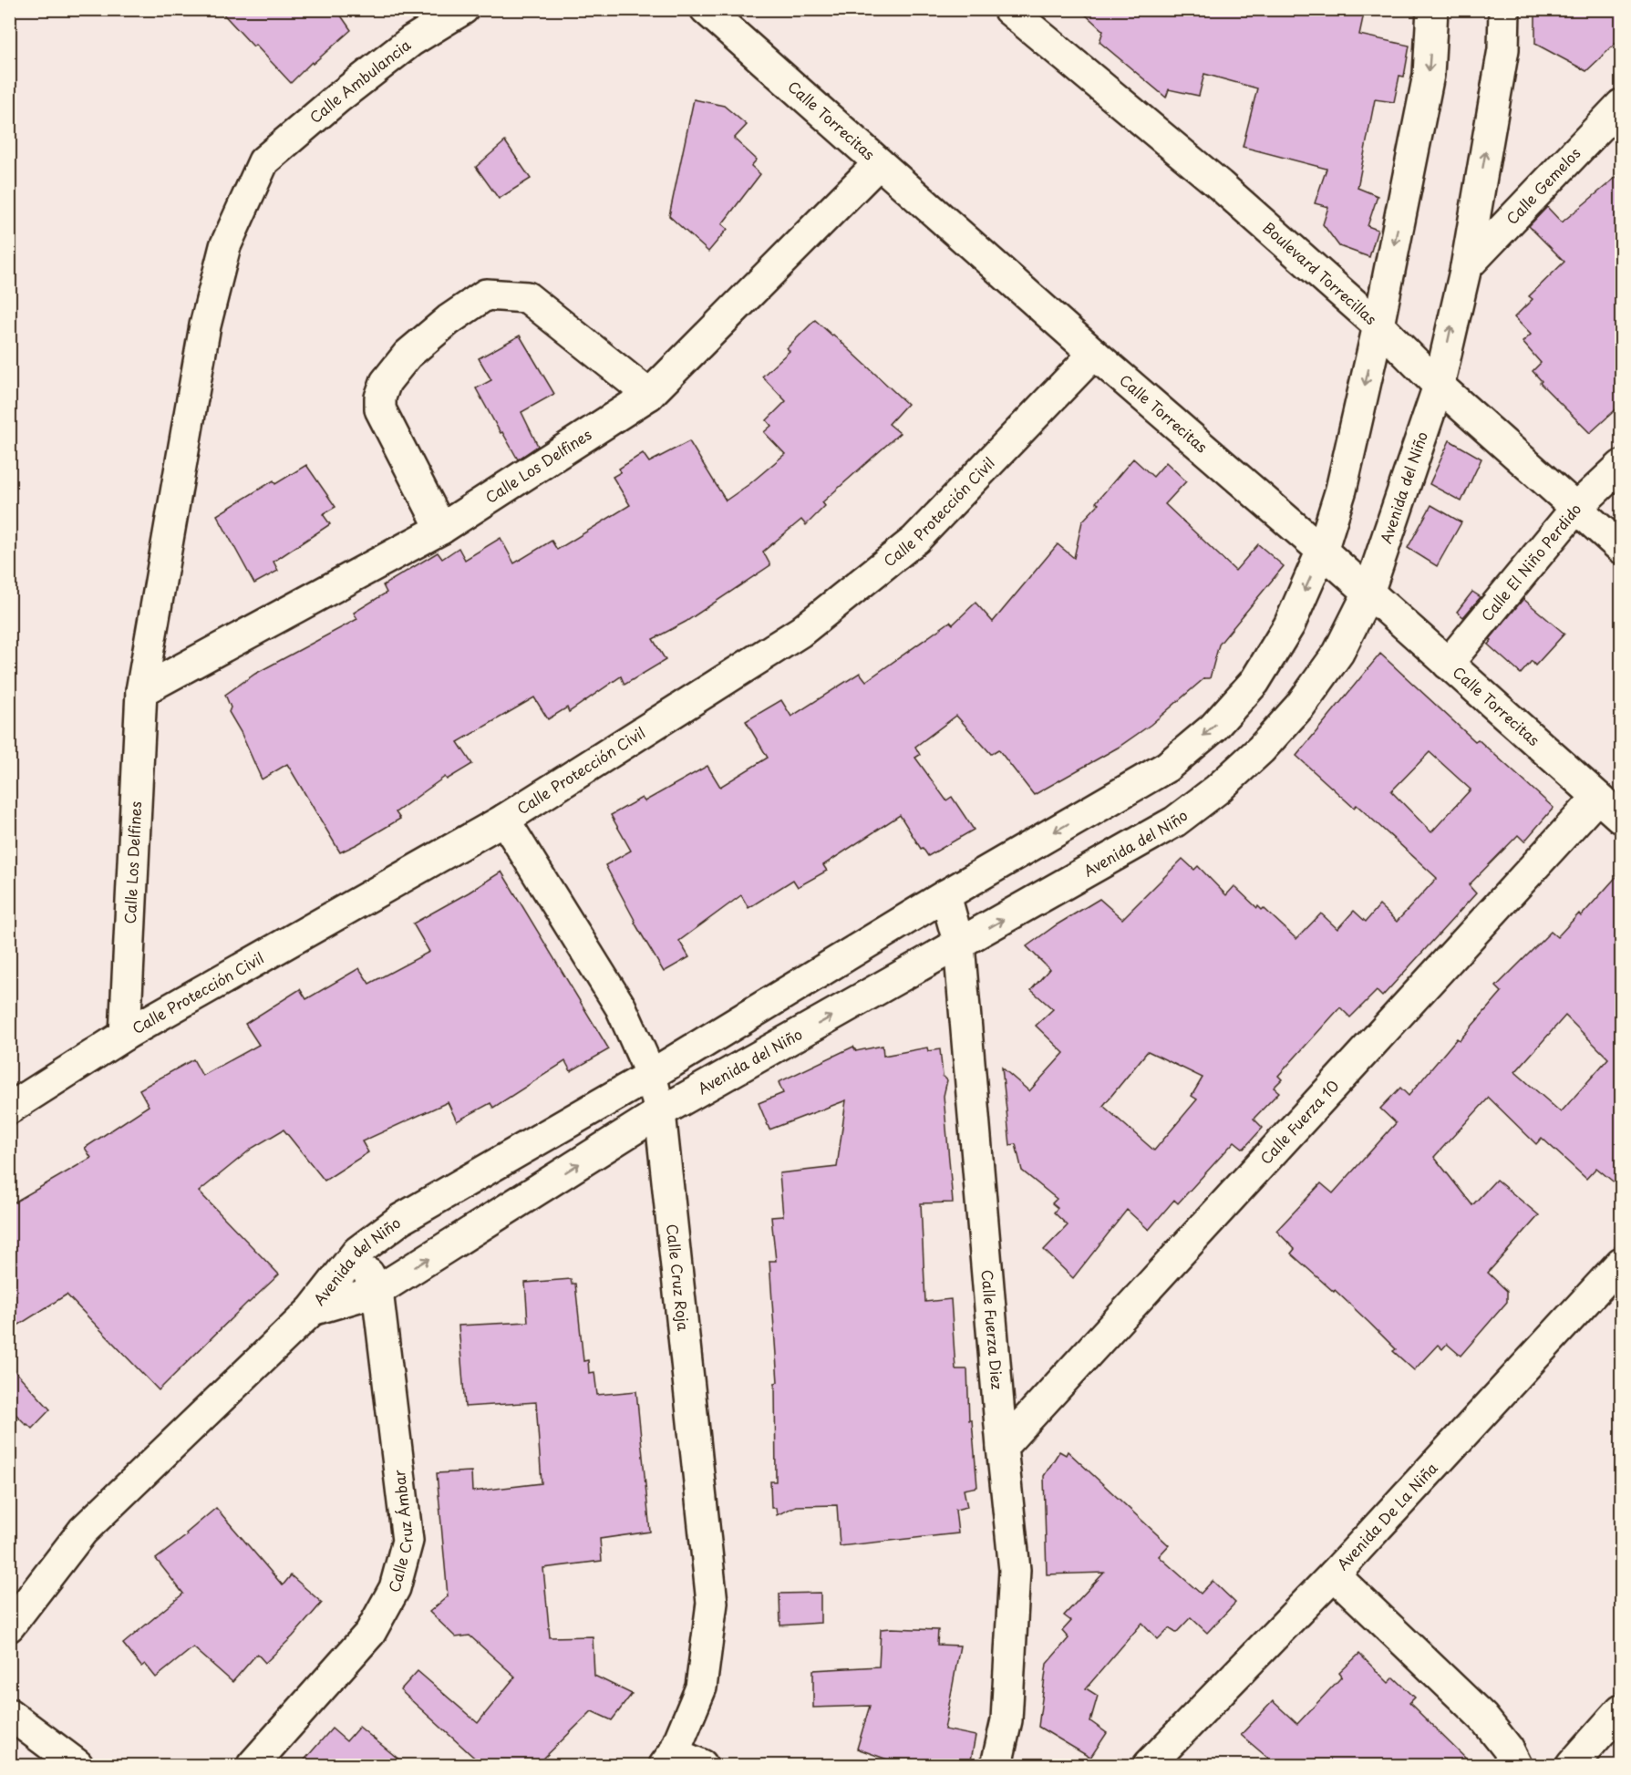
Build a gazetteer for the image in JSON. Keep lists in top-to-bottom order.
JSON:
{
  "streets": {
    "street": [
      "Calle Ambulancia",
      "Calle Torrecitas",
      "Calle Gemelos",
      "Boulevard Torrecillas",
      "Calle Los Delfines",
      "Avenida del Niño",
      "Calle Protección Civil",
      "Calle El Niño Perdido",
      "Calle Fuerza 10",
      "Calle Cruz Roja",
      "Calle Fuerza Diez",
      "Avenida De La Niña",
      "Calle Cruz Ámbar"
    ]
  },
  "crossings": [
    ["Calle Ambulancia", "Calle Los Delfines"],
    ["Calle Torrecitas", "Calle Los Delfines"],
    ["Calle Torrecitas", "Avenida del Niño"],
    ["Calle Torrecitas", "Calle Protección Civil"],
    ["Calle Torrecitas", "Calle El Niño Perdido"],
    ["Calle Torrecitas", "Calle Fuerza 10"],
    ["Calle Gemelos", "Avenida del Niño"],
    ["Boulevard Torrecillas", "Avenida del Niño"],
    ["Boulevard Torrecillas", "Calle El Niño Perdido"],
    ["Calle Los Delfines", "Calle Protección Civil"],
    ["Avenida del Niño", "Calle Cruz Roja"],
    ["Avenida del Niño", "Calle Fuerza Diez"],
    ["Avenida del Niño", "Calle Cruz Ámbar"],
    ["Calle Protección Civil", "Calle Cruz Roja"],
    ["Calle Fuerza 10", "Calle Fuerza Diez"]
  ]
}
